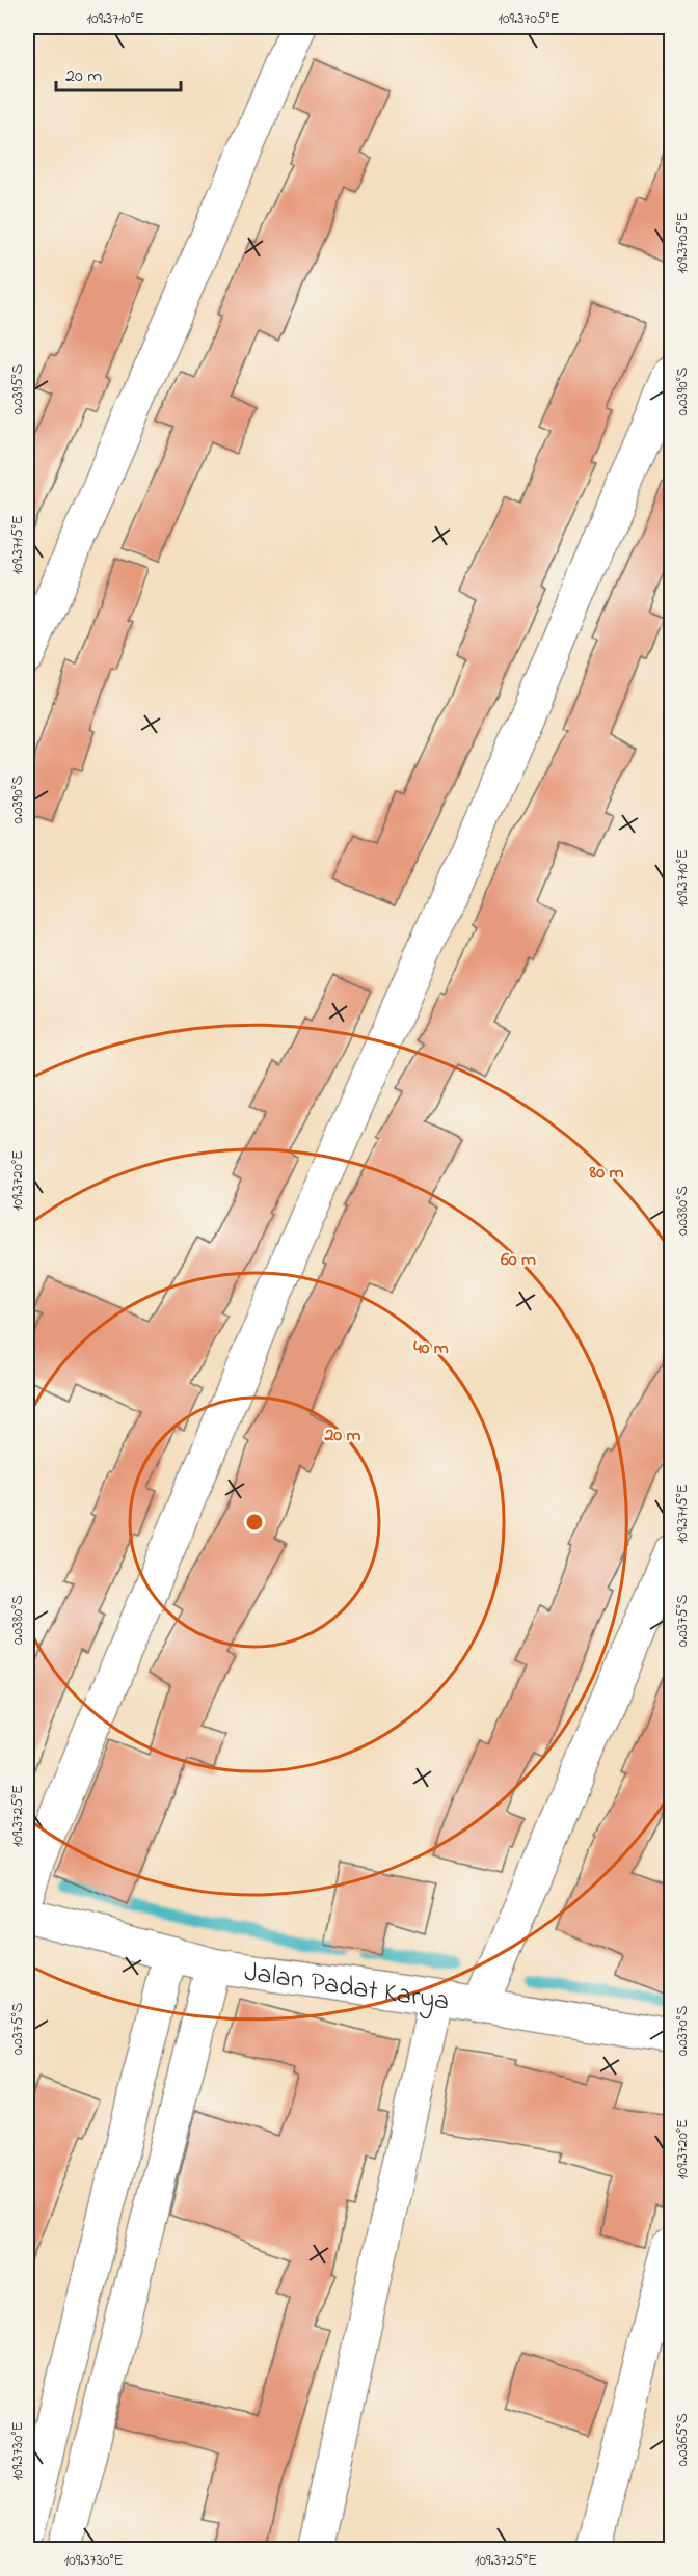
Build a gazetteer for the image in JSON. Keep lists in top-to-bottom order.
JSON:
{
  "streets": {
    "street": ["Jalan Padat Karya"]
  },
  "scale_bar": "20 m",
  "coordinates": [
    "109.3710°E",
    "109.3705°E",
    "0.0395°S",
    "0.0390°S",
    "109.3715°E",
    "109.3720°E",
    "0.0380°S",
    "0.0375°S",
    "109.3725°E",
    "0.0370°S",
    "0.0365°S",
    "109.3730°E"
  ],
  "rings": [
    "80 m",
    "60 m",
    "40 m",
    "20 m"
  ]
}
